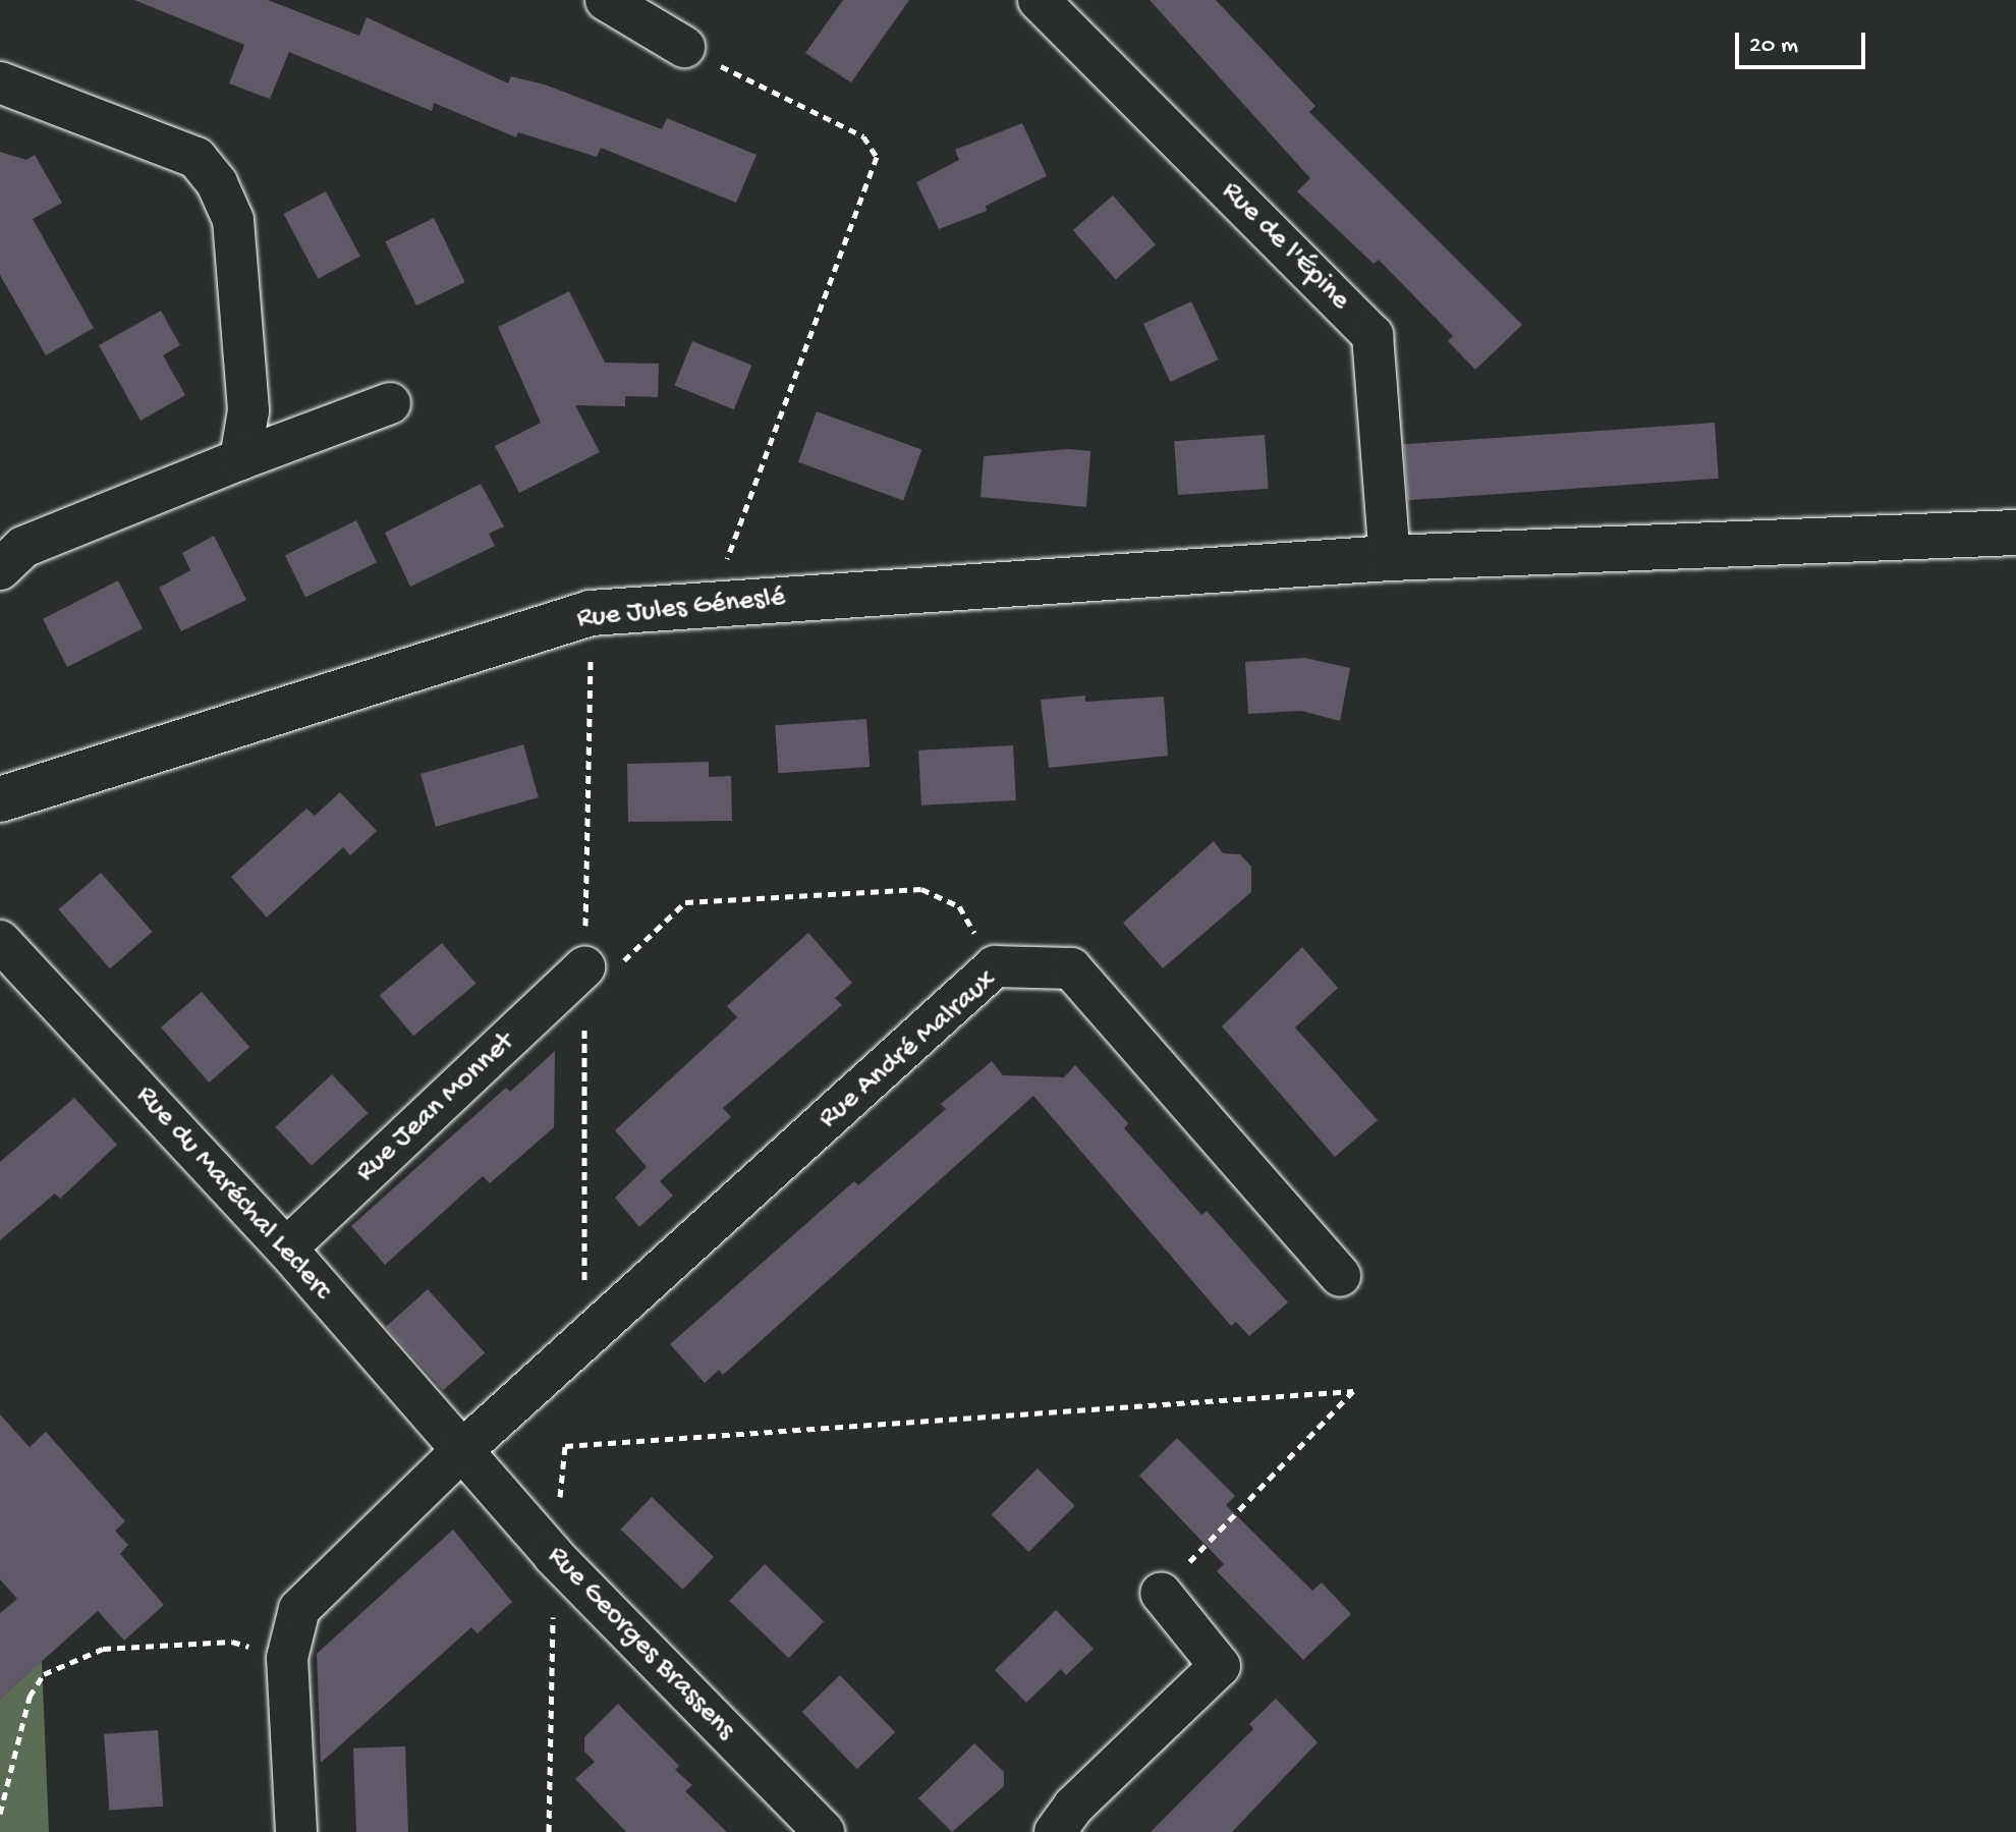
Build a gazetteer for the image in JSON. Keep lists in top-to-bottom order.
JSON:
{
  "streets": {
    "street": [
      "Rue de l'Épine",
      "Rue Jules Géneslé",
      "Rue André Malraux",
      "Rue Jean Monnet",
      "Rue du Maréchal Leclerc",
      "Rue Georges Brassens"
    ]
  },
  "crossings": [
    ["Rue de l'Épine", "Rue Jules Géneslé"],
    ["Rue André Malraux", "Rue du Maréchal Leclerc"],
    ["Rue André Malraux", "Rue Georges Brassens"],
    ["Rue Jean Monnet", "Rue du Maréchal Leclerc"],
    ["Rue du Maréchal Leclerc", "Rue Georges Brassens"]
  ],
  "scale_bar": "20 m"
}
